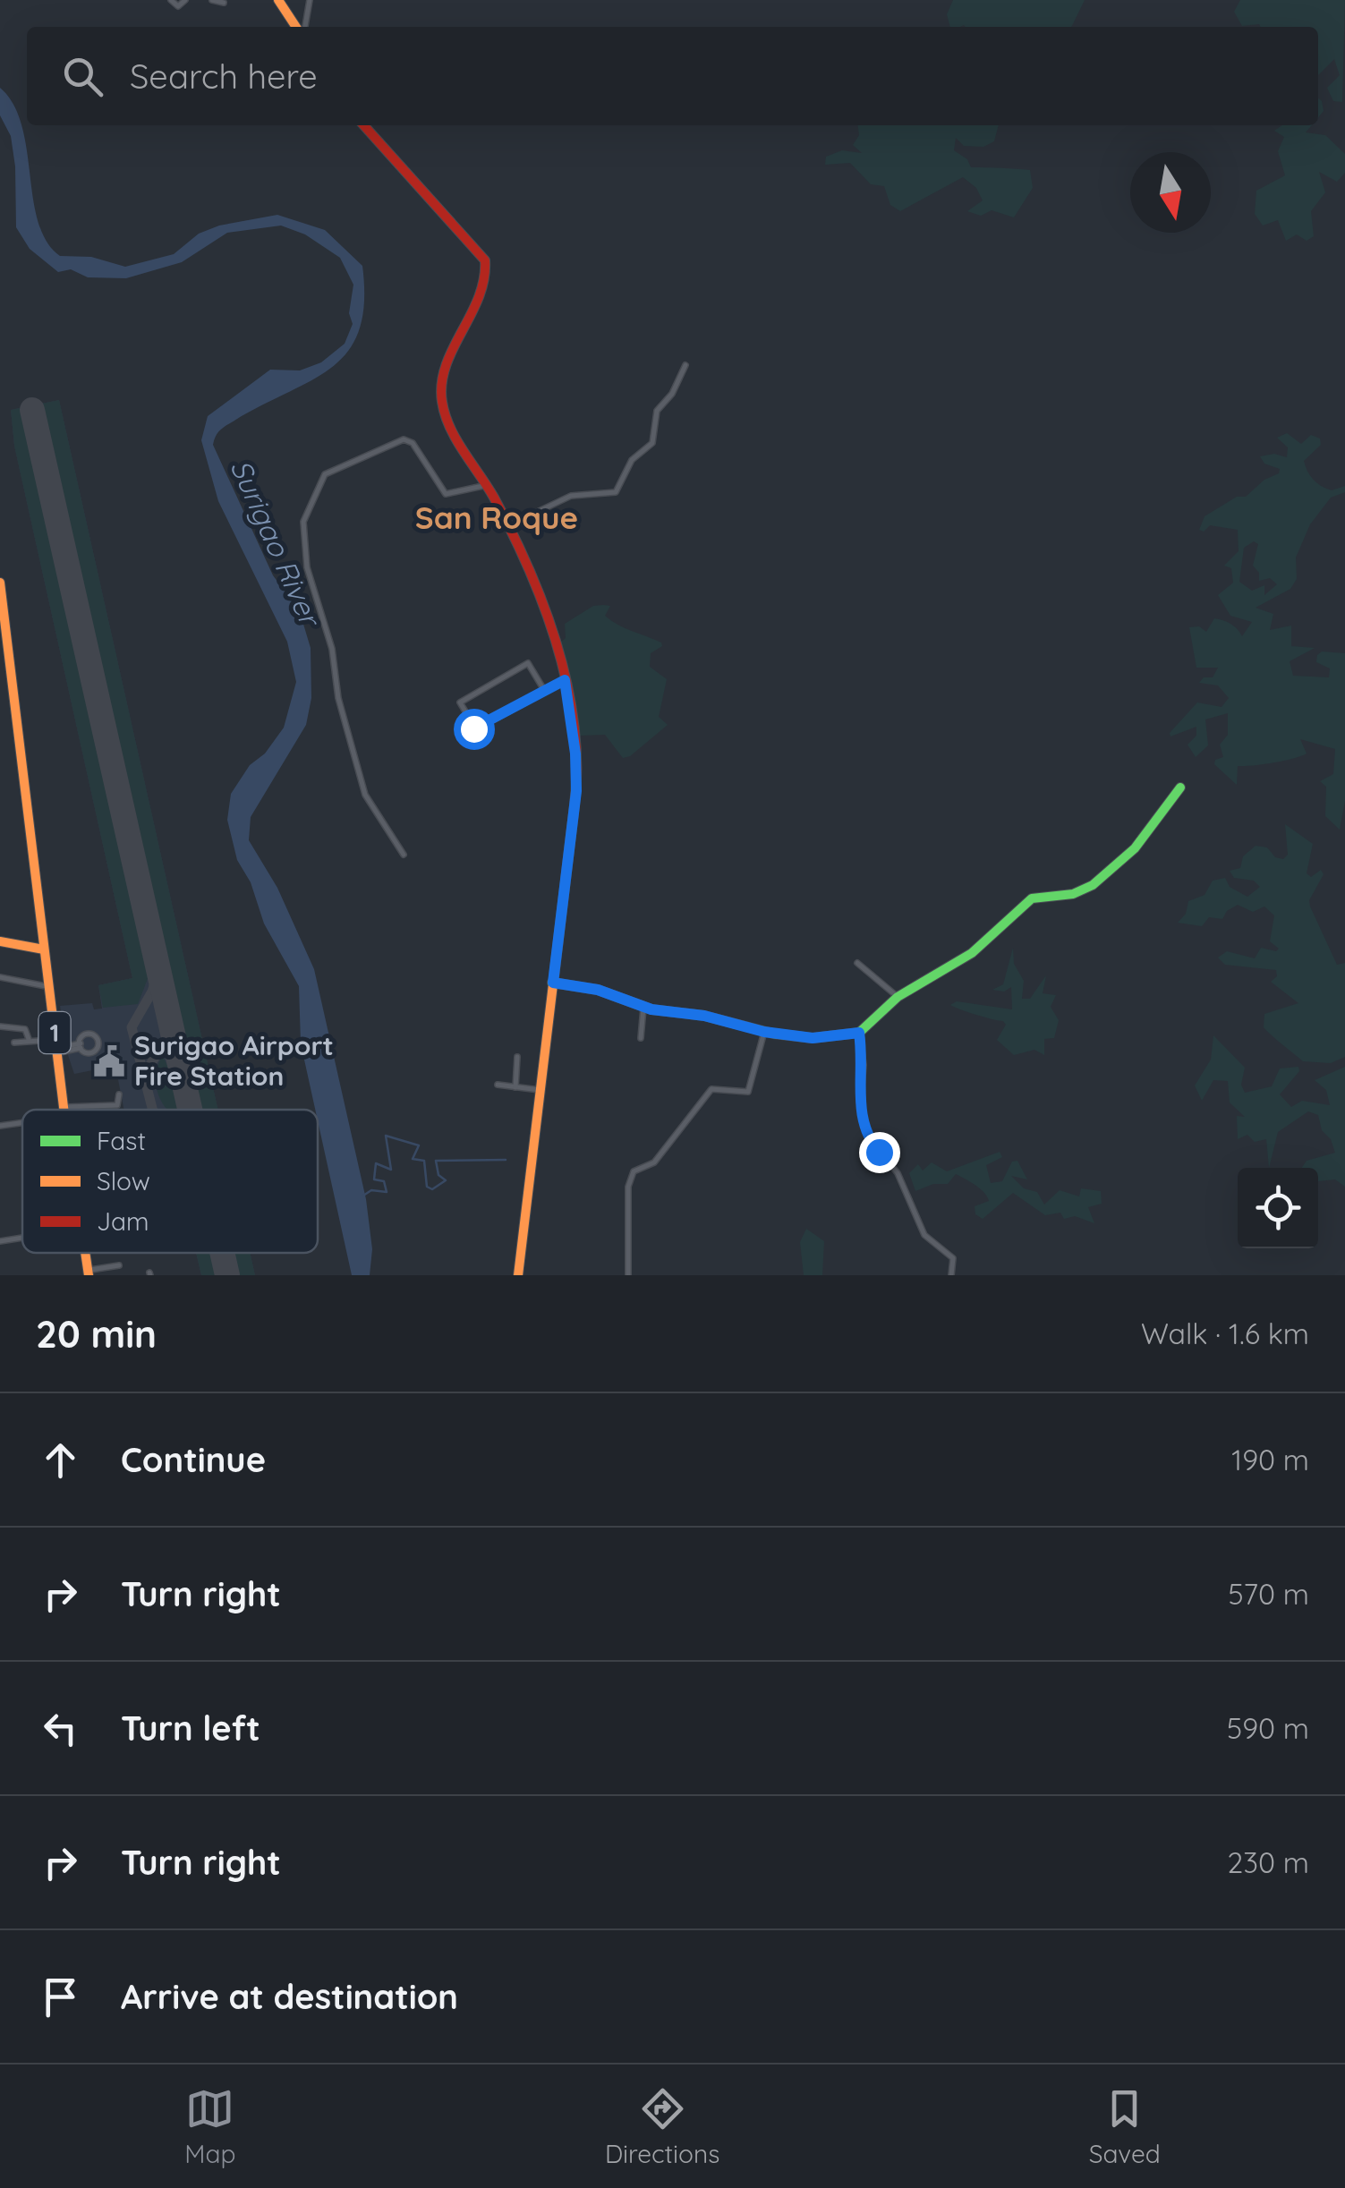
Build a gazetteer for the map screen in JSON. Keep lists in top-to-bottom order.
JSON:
{
  "streets": {
    "main road": ["1"]
  },
  "districts": ["San Roque"],
  "water": ["Surigao River"],
  "places": {
    "public building": ["Surigao Airport Fire Station"]
  },
  "legend": ["Fast", "Slow", "Jam"],
  "north": "bottom",
  "page": {
    "search": "Search here",
    "heading": ["20 min", "Walk · 1.6 km"],
    "list": [
      ["Continue", "190 m"],
      ["Turn right", "570 m"],
      ["Turn left", "590 m"],
      ["Turn right", "230 m"],
      "Arrive at destination"
    ],
    "nav": ["Map", "Directions", "Saved"]
  }
}
